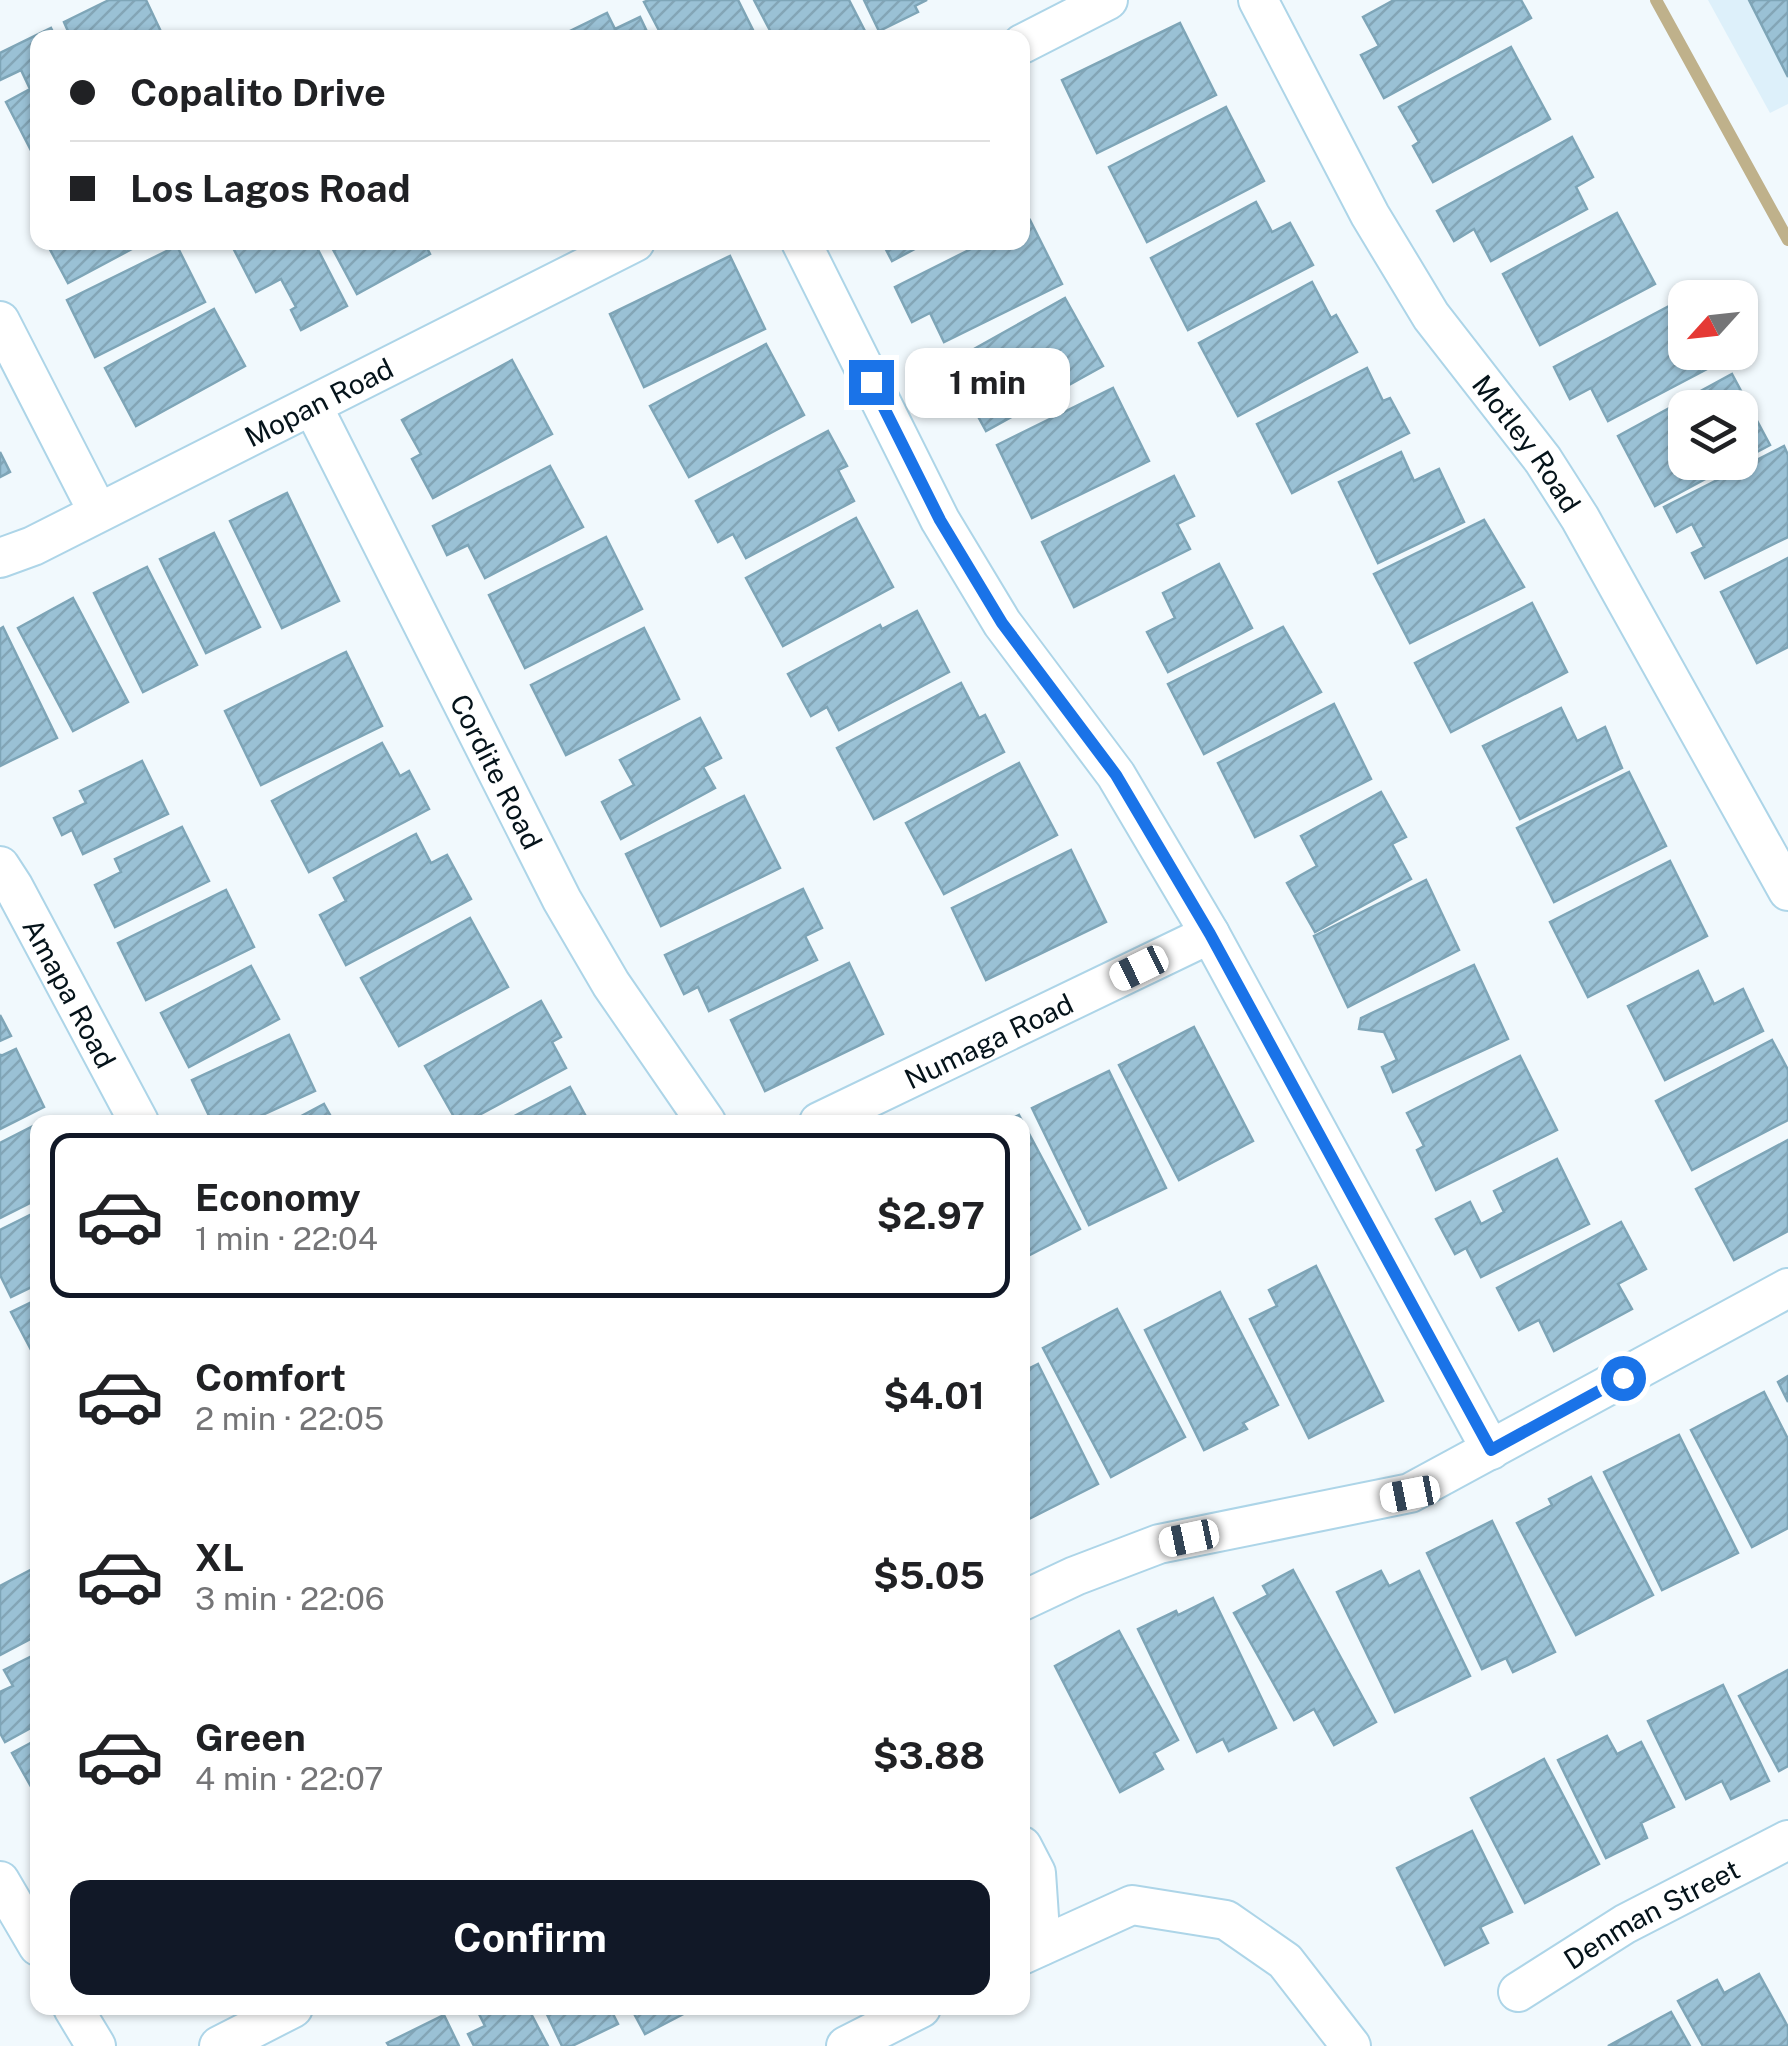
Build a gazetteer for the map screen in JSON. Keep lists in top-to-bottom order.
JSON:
{
  "streets": {
    "street": [
      "Mopan Road",
      "Motley Road",
      "Cordite Road",
      "Amapa Road",
      "Numaga Road",
      "Denman Street"
    ]
  },
  "crossings": [
    ["Mopan Road", "Cordite Road"]
  ],
  "north": "bottom left",
  "page": {
    "banner": ["Copalito Drive", "Los Lagos Road"],
    "bubble": "1 min",
    "list": [
      {
        "name": "Economy",
        "note": "1 min · 22:04",
        "value": "$2.97"
      },
      {
        "name": "Comfort",
        "note": "2 min · 22:05",
        "value": "$4.01"
      },
      {
        "name": "XL",
        "note": "3 min · 22:06",
        "value": "$5.05"
      },
      {
        "name": "Green",
        "note": "4 min · 22:07",
        "value": "$3.88"
      }
    ],
    "buttons": "Confirm"
  }
}
